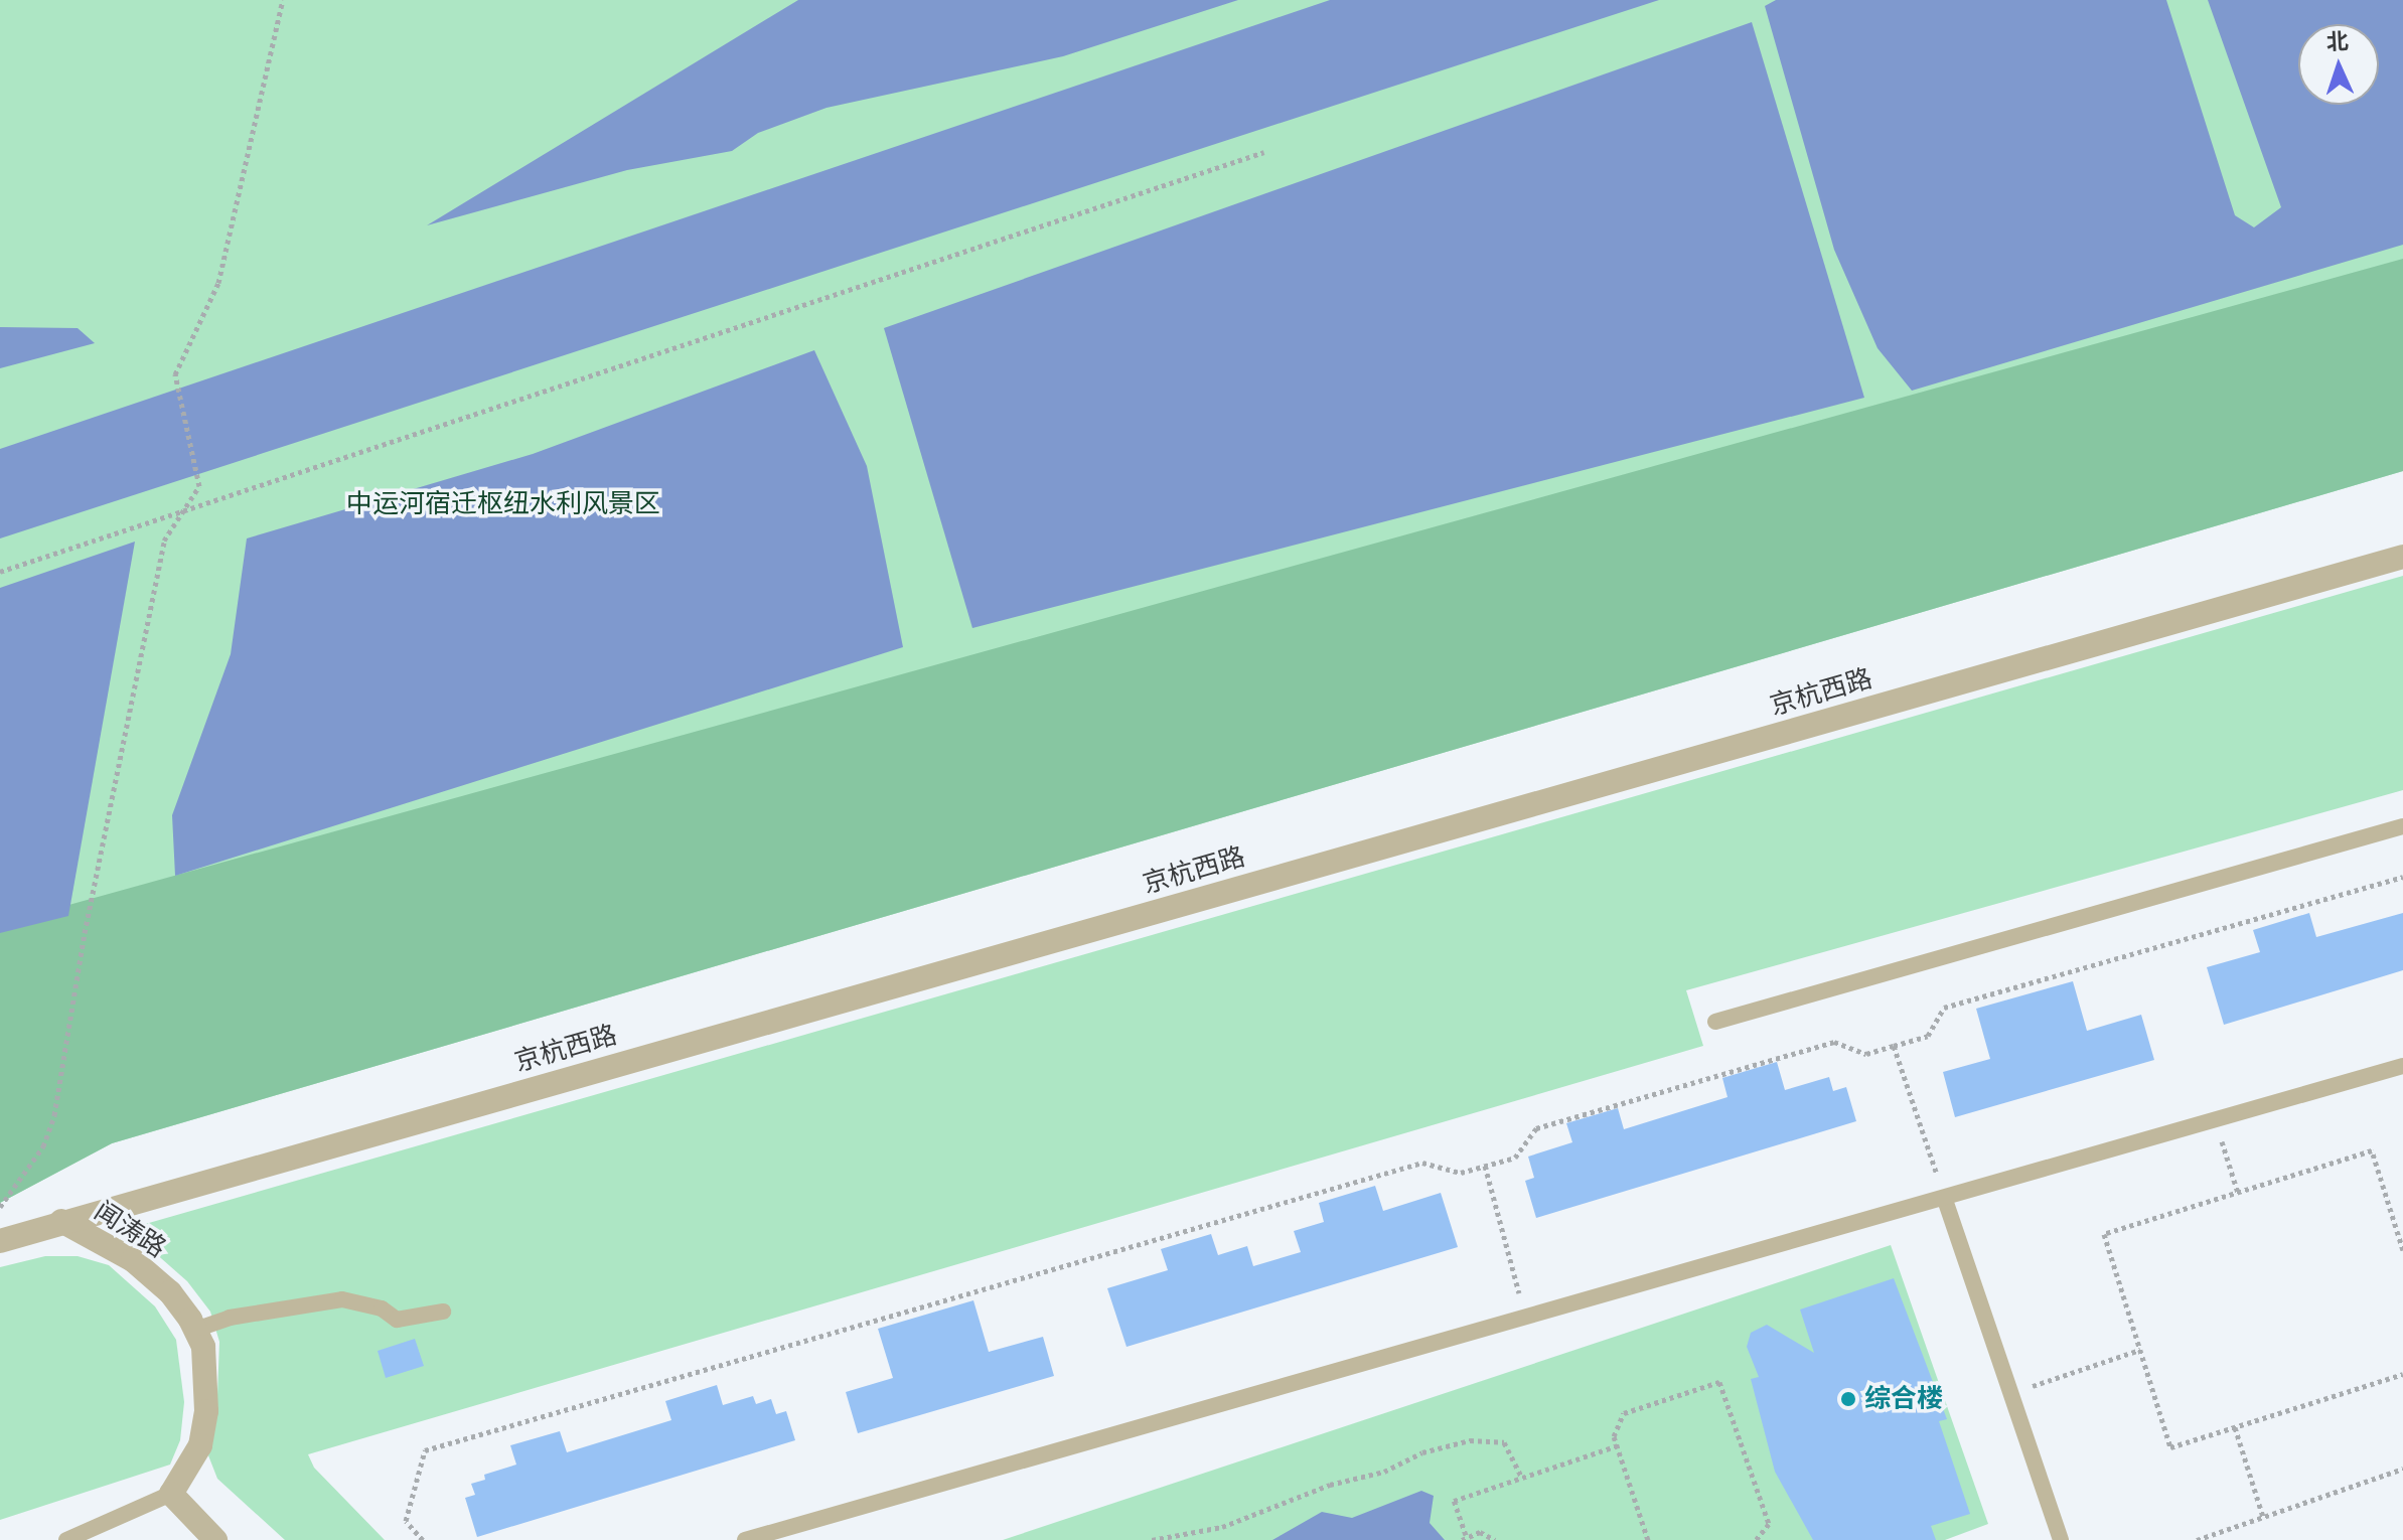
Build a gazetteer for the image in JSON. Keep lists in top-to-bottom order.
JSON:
{
  "streets": {
    "street": ["京杭西路", "闻涛路"]
  },
  "crossings": [
    ["京杭西路", "闻涛路"]
  ],
  "parks": ["中运河宿迁枢纽水利风景区"],
  "places": ["综合楼"],
  "north": "top"
}
